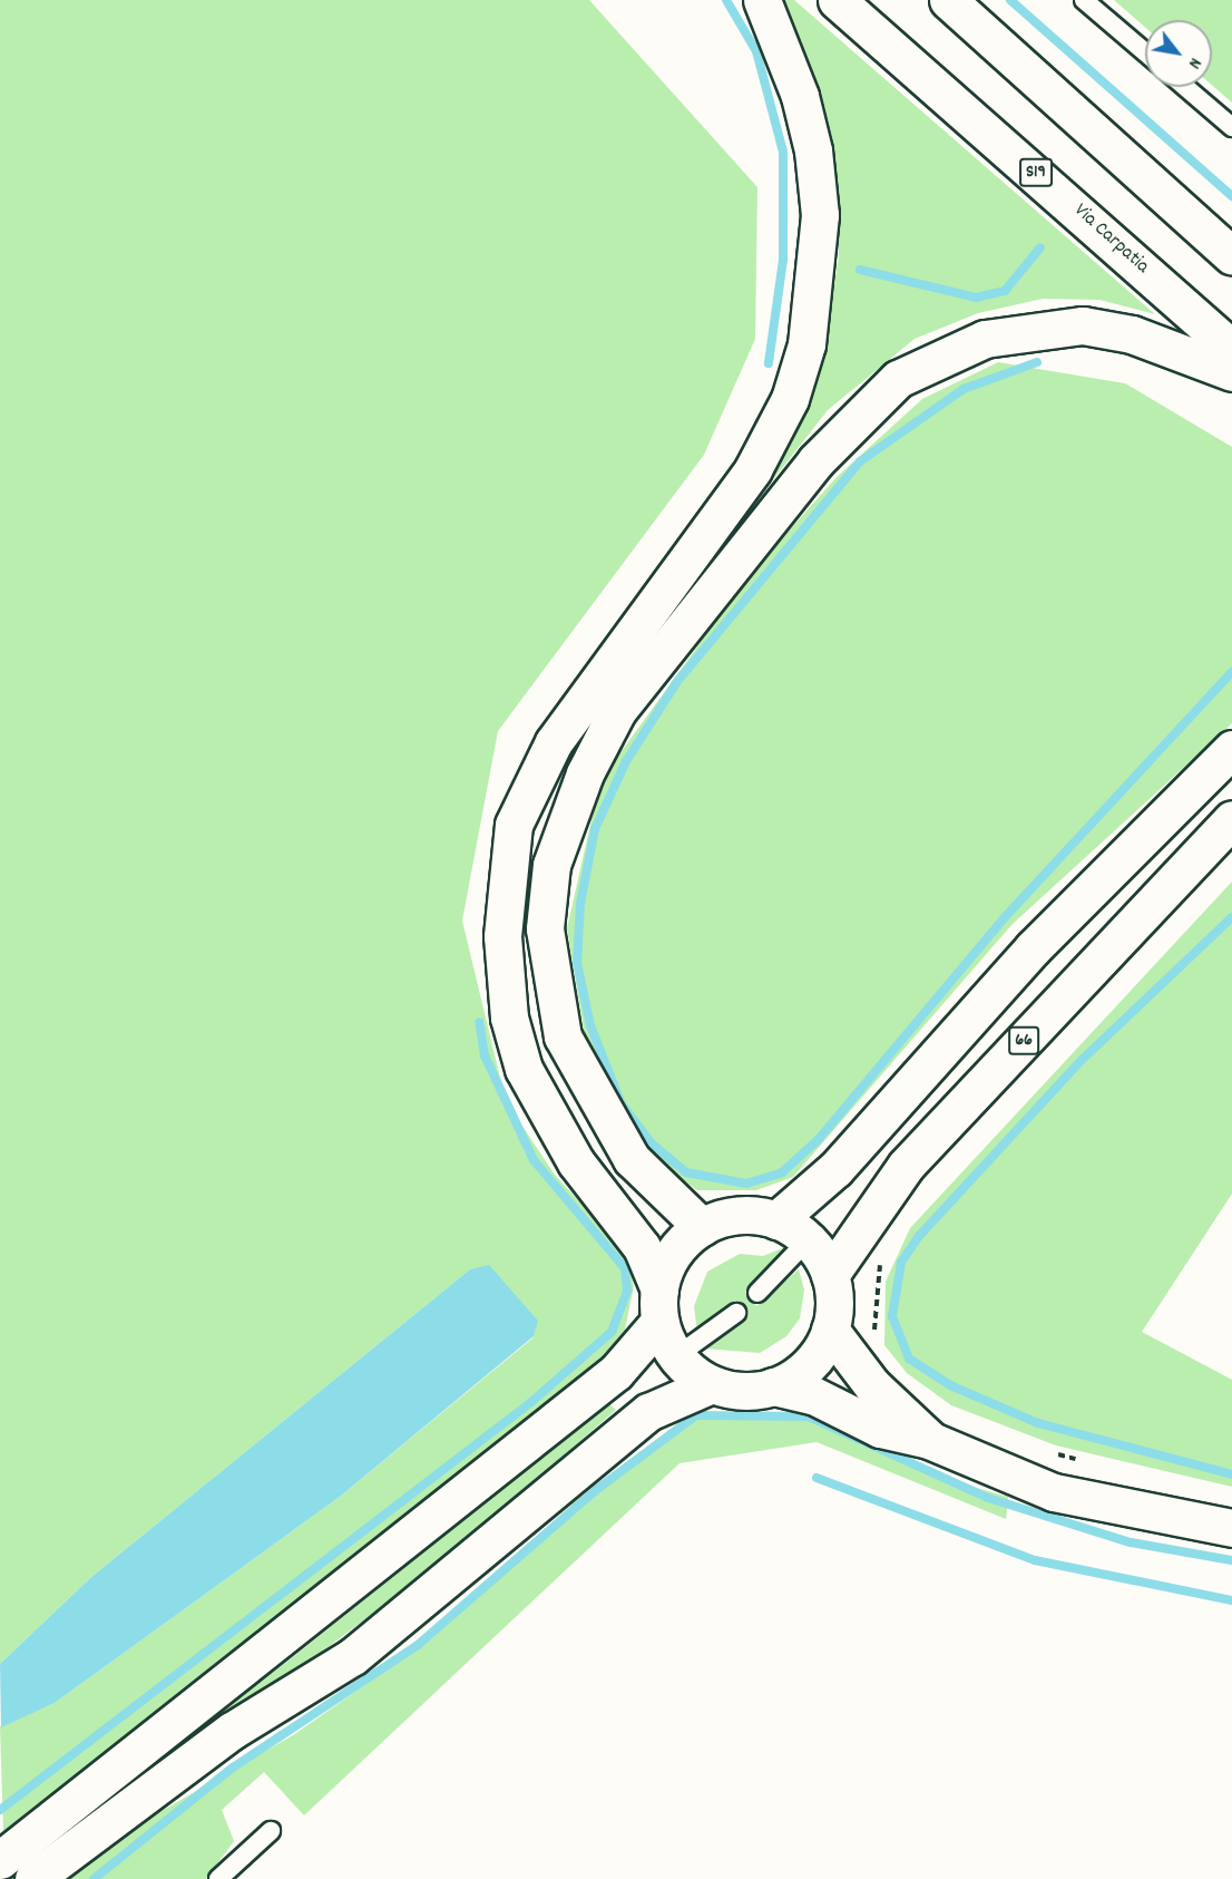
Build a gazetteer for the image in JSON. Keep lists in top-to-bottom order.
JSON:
{
  "streets": {
    "main road": ["S19", "Via Carpatia", "66"]
  },
  "north": "bottom right"
}
